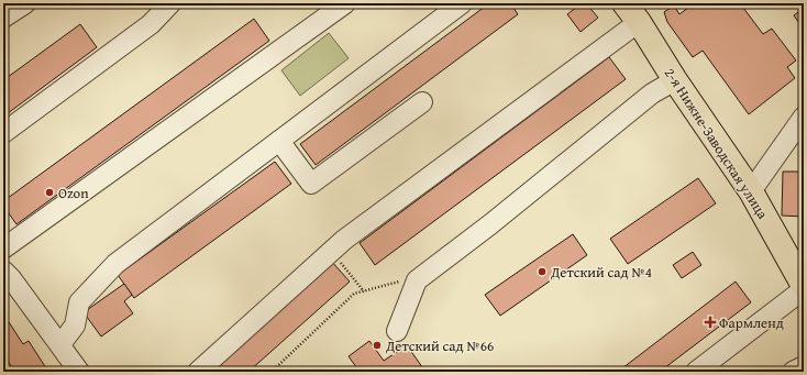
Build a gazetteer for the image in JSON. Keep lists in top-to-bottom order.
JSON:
{
  "streets": {
    "main road": ["2-я Нижне-Заводская улица"]
  },
  "places": {
    "other": ["Ozon", "Детский сад №4", "Детский сад №66"],
    "health": ["Фармленд"]
  }
}
